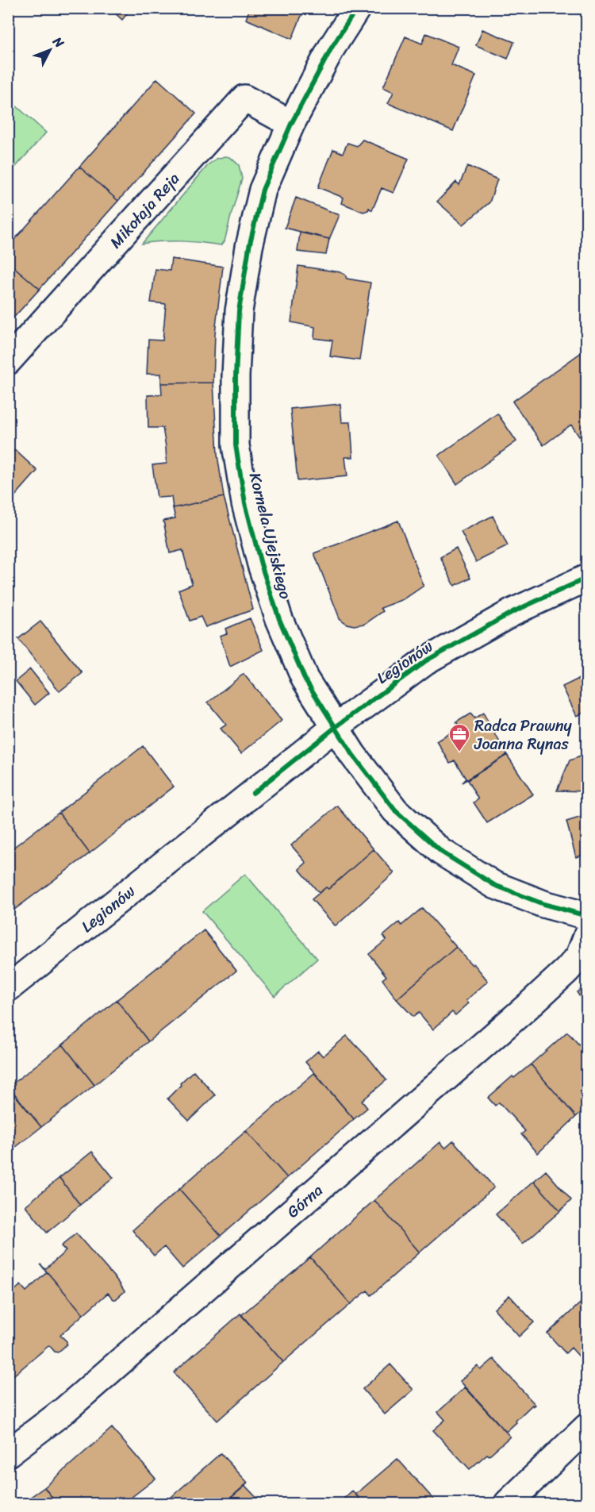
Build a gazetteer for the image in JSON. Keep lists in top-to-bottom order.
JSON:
{
  "streets": {
    "street": [
      "Mikołaja Reja",
      "Kornela Ujejskiego",
      "Legionów",
      "Górna"
    ]
  },
  "crossings": [
    ["Mikołaja Reja", "Kornela Ujejskiego"],
    ["Kornela Ujejskiego", "Legionów"]
  ],
  "places": {
    "office": ["Radca Prawny Joanna Rynas"]
  },
  "north": "top right"
}
